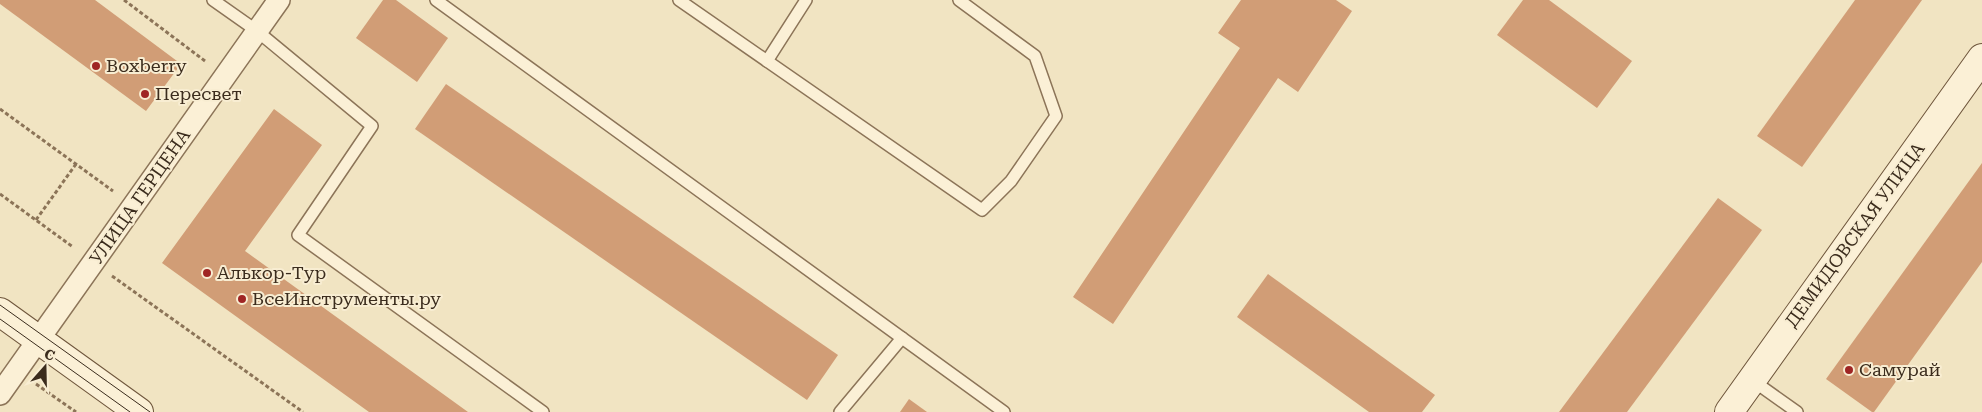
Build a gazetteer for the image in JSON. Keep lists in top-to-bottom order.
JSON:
{
  "streets": {
    "street": ["УЛИЦА ГЕРЦЕНА", "ДЕМИДОВСКАЯ УЛИЦА"]
  },
  "places": [
    "Boxberry",
    "Пересвет",
    "Алькор-Тур",
    "ВсеИнструменты.ру",
    "Самурай"
  ],
  "north": "top"
}
